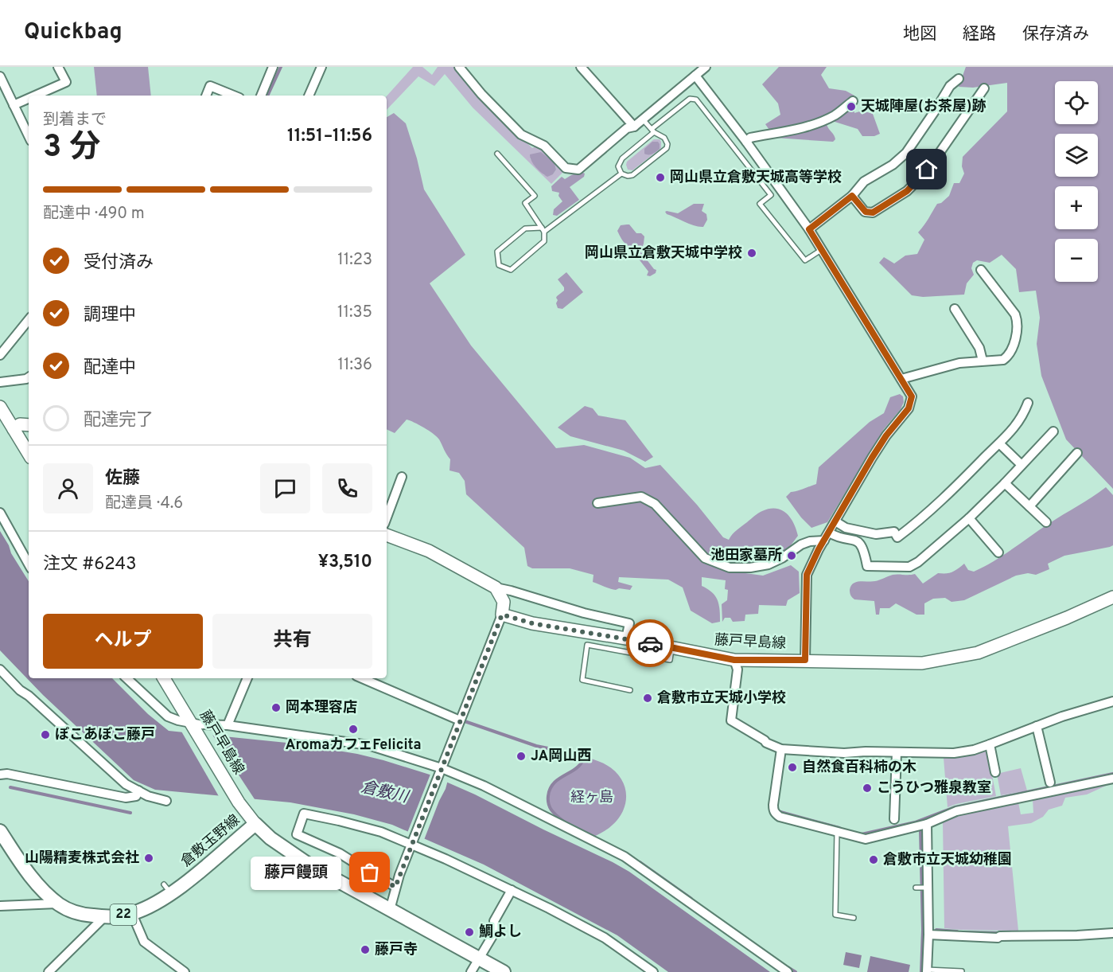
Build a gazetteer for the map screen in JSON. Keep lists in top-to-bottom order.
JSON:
{
  "streets": {
    "main road": ["藤戸早島線", "倉敷玉野線", "22"]
  },
  "crossings": [
    ["藤戸早島線", "倉敷玉野線"]
  ],
  "water": ["倉敷川"],
  "parks": ["経ヶ島"],
  "places": [
    "天城陣屋(お茶屋)跡",
    "岡山県立倉敷天城高等学校",
    "岡山県立倉敷天城中学校",
    "池田家墓所",
    "倉敷市立天城小学校",
    "岡本理容店",
    "AromaカフェFelicita",
    "ぽこあぽこ藤戸",
    "JA岡山西",
    "自然食百科柿の木",
    "こうひつ雅泉教室",
    "山陽精麦株式会社",
    "倉敷市立天城幼稚園",
    "藤戸饅頭",
    "鯛よし",
    "藤戸寺"
  ],
  "page": {
    "header": "Quickbag",
    "nav": ["地図", "経路", "保存済み"],
    "map_buttons": ["+", "−"],
    "heading": ["3 分", "到着まで", "11:51–11:56"],
    "panel": [
      "佐藤",
      "配達員 · 4.6",
      "注文 #6243",
      "¥3,510"
    ],
    "bar": "配達中 · 490 m",
    "list": [
      ["受付済み", "11:23"],
      ["調理中", "11:35"],
      ["配達中", "11:36"],
      "配達完了"
    ],
    "buttons": ["ヘルプ", "共有"],
    "bubble": "藤戸饅頭"
  }
}
